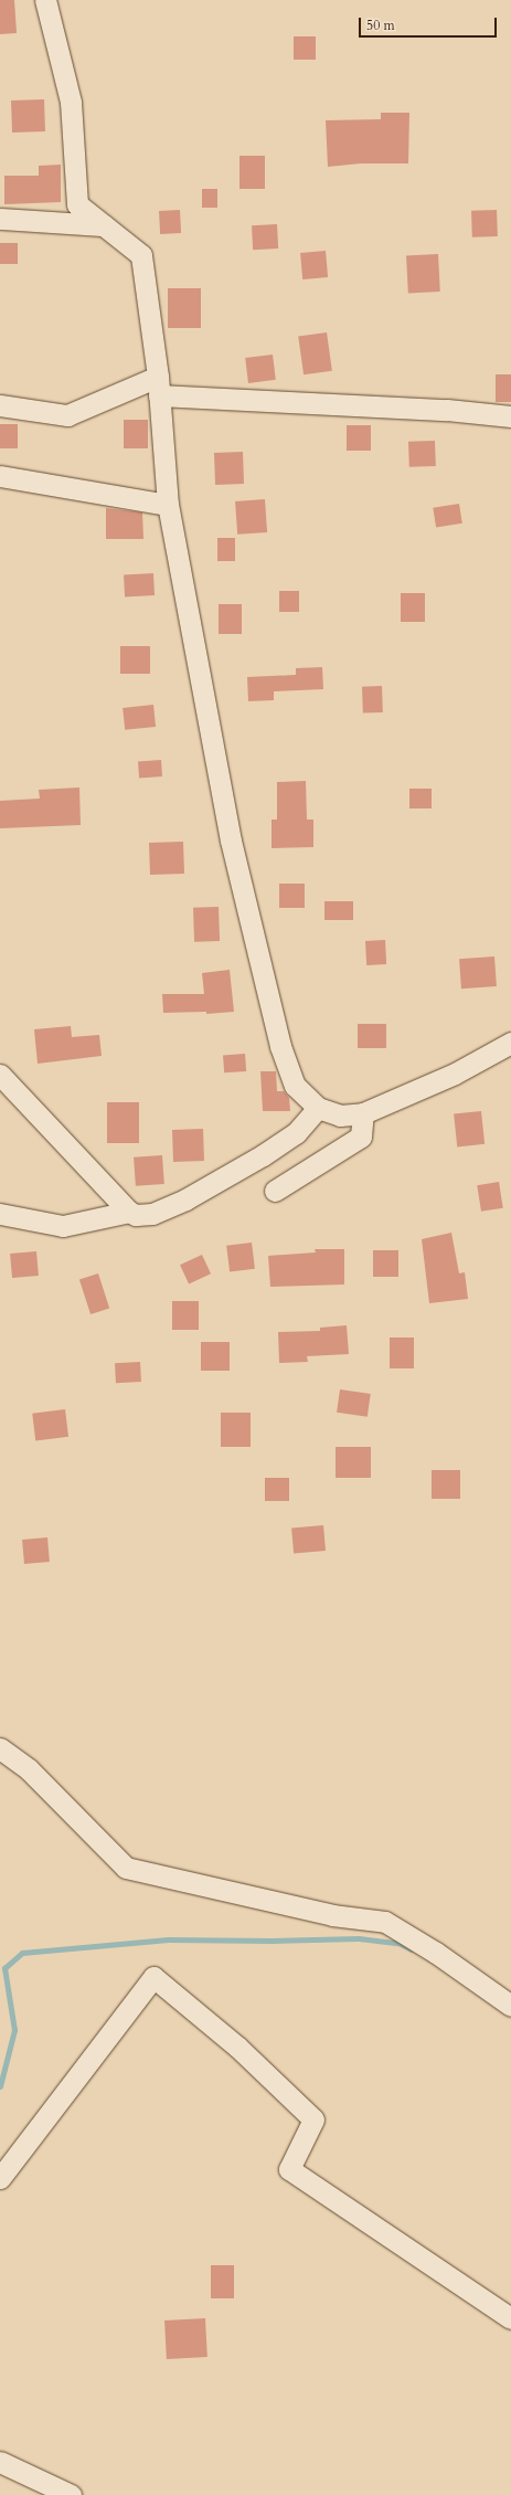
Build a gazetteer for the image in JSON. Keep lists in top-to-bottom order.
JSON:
{
  "scale_bar": "50 m"
}
